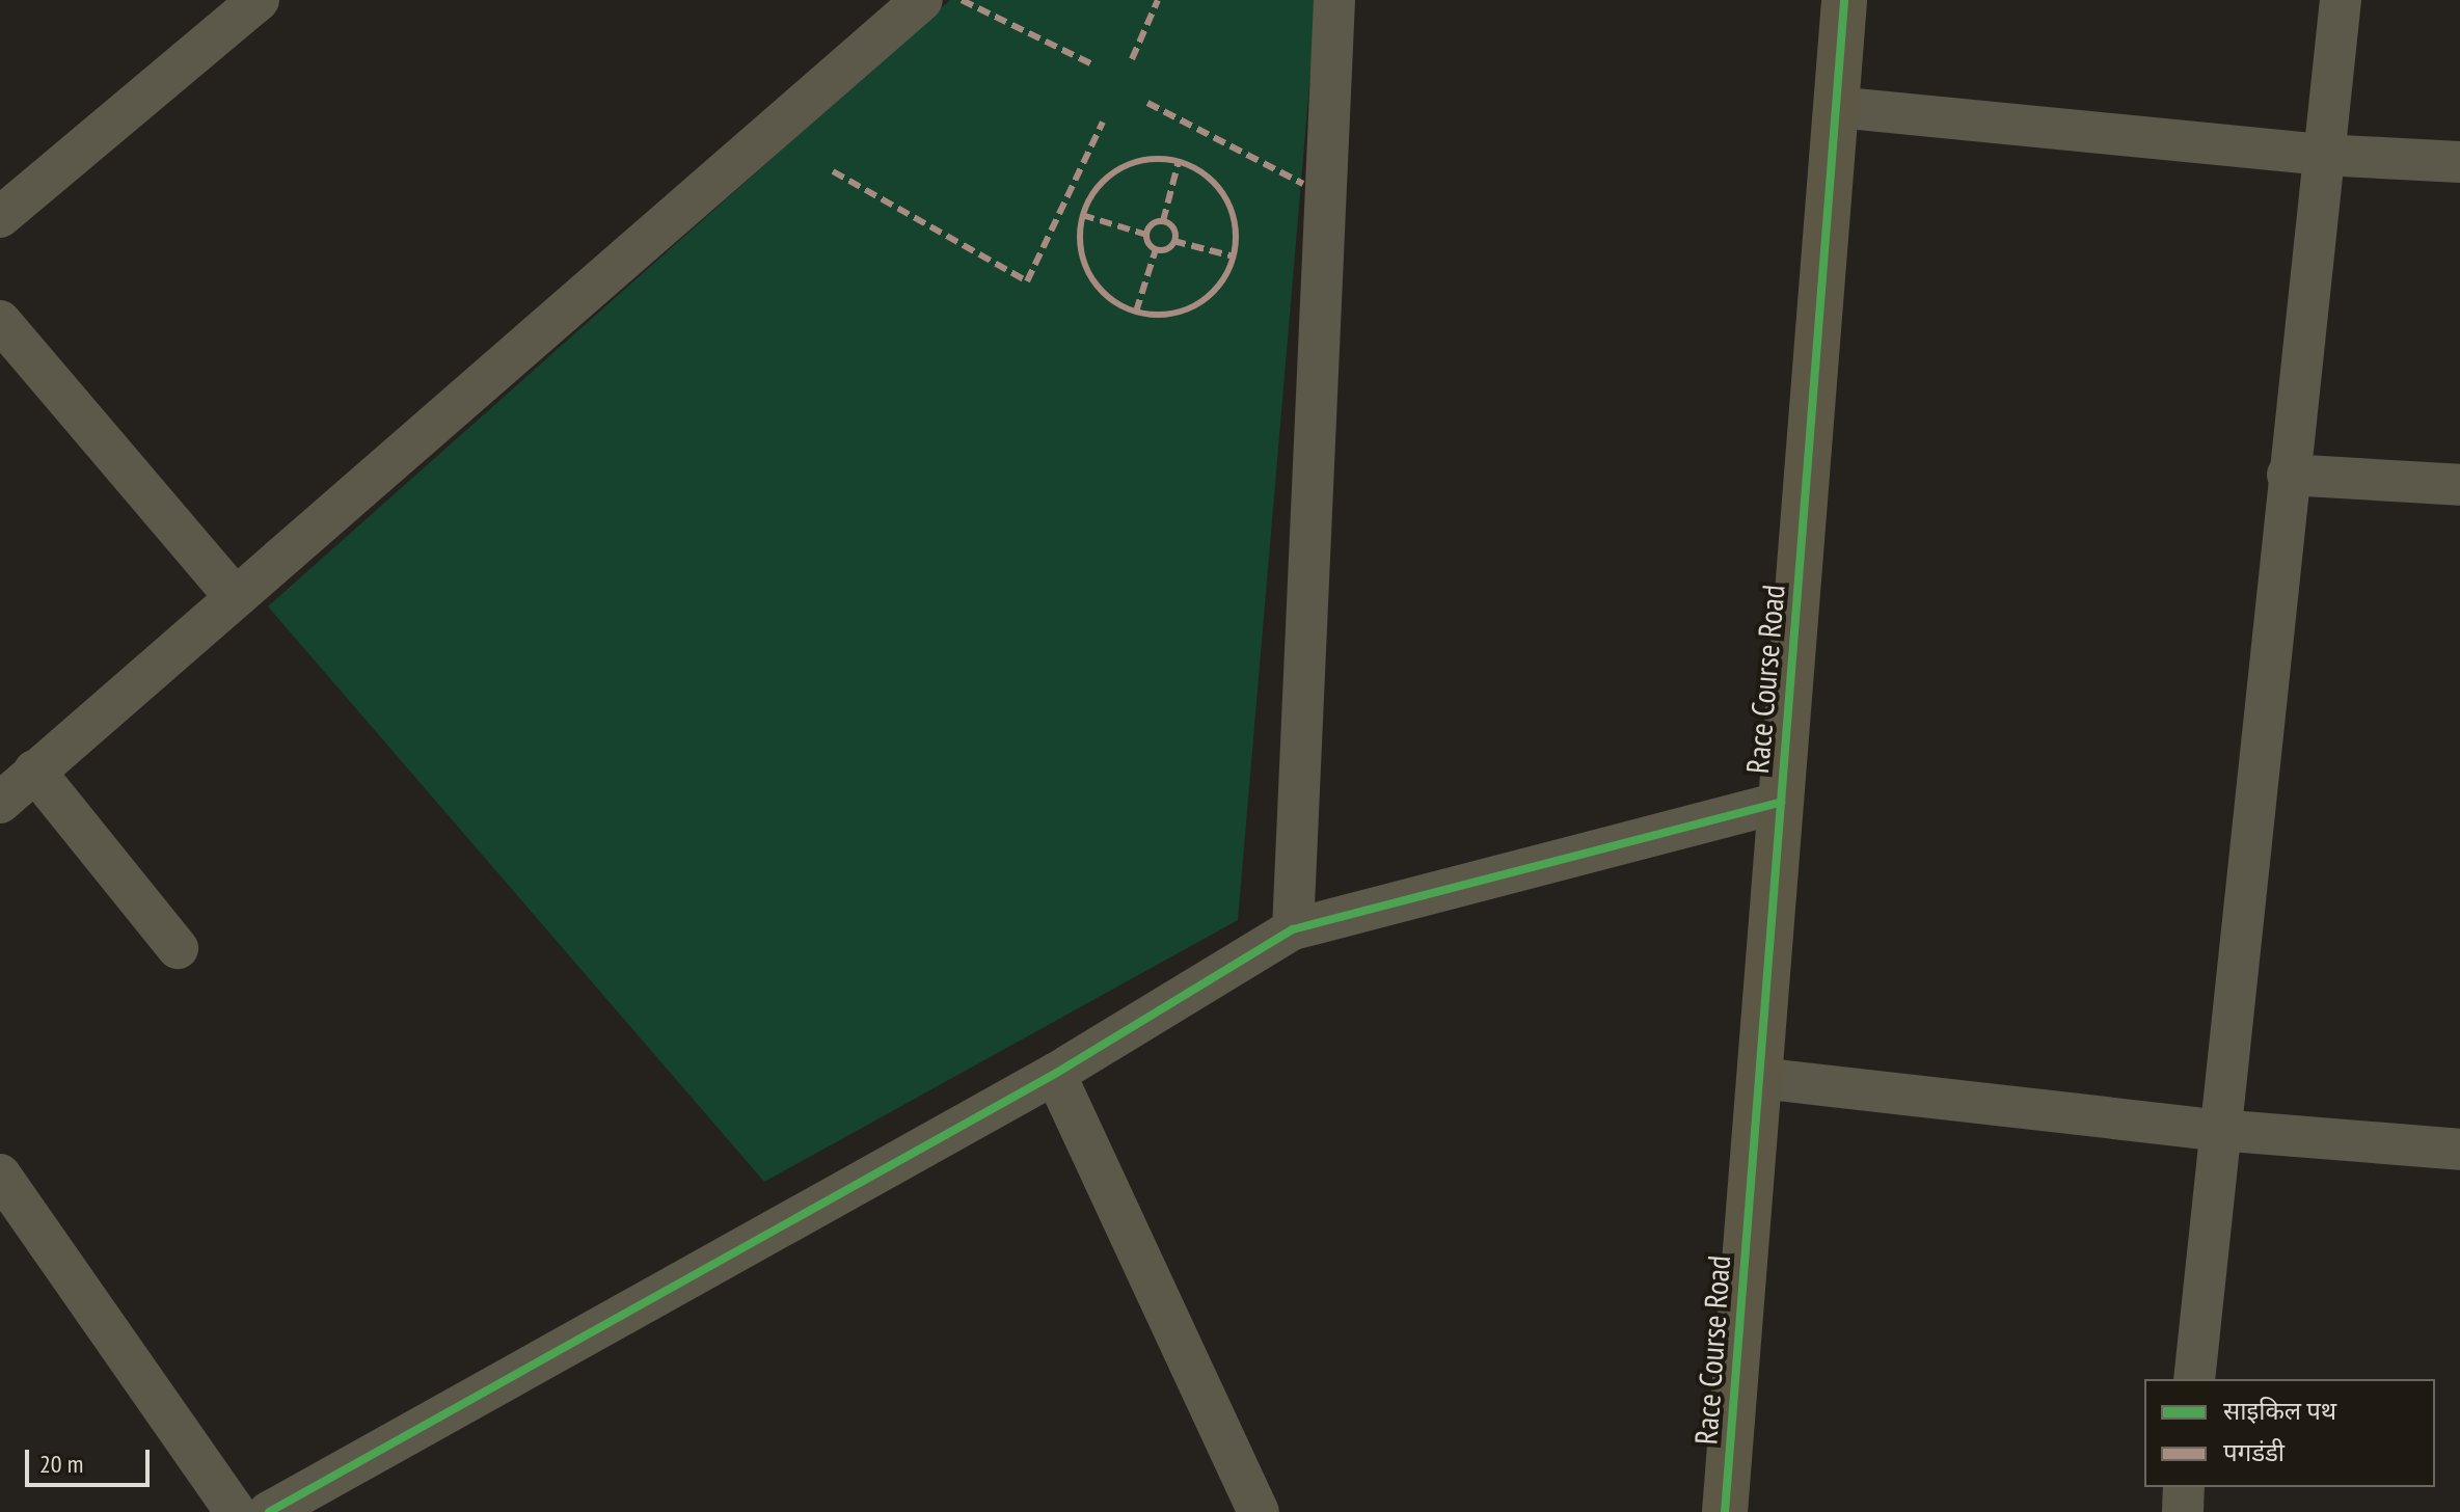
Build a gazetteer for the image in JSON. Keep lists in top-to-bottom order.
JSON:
{
  "streets": {
    "street": ["Race Course Road"]
  },
  "legend": ["साइकिल पथ", "पगडंडी"],
  "scale_bar": "20 m"
}
